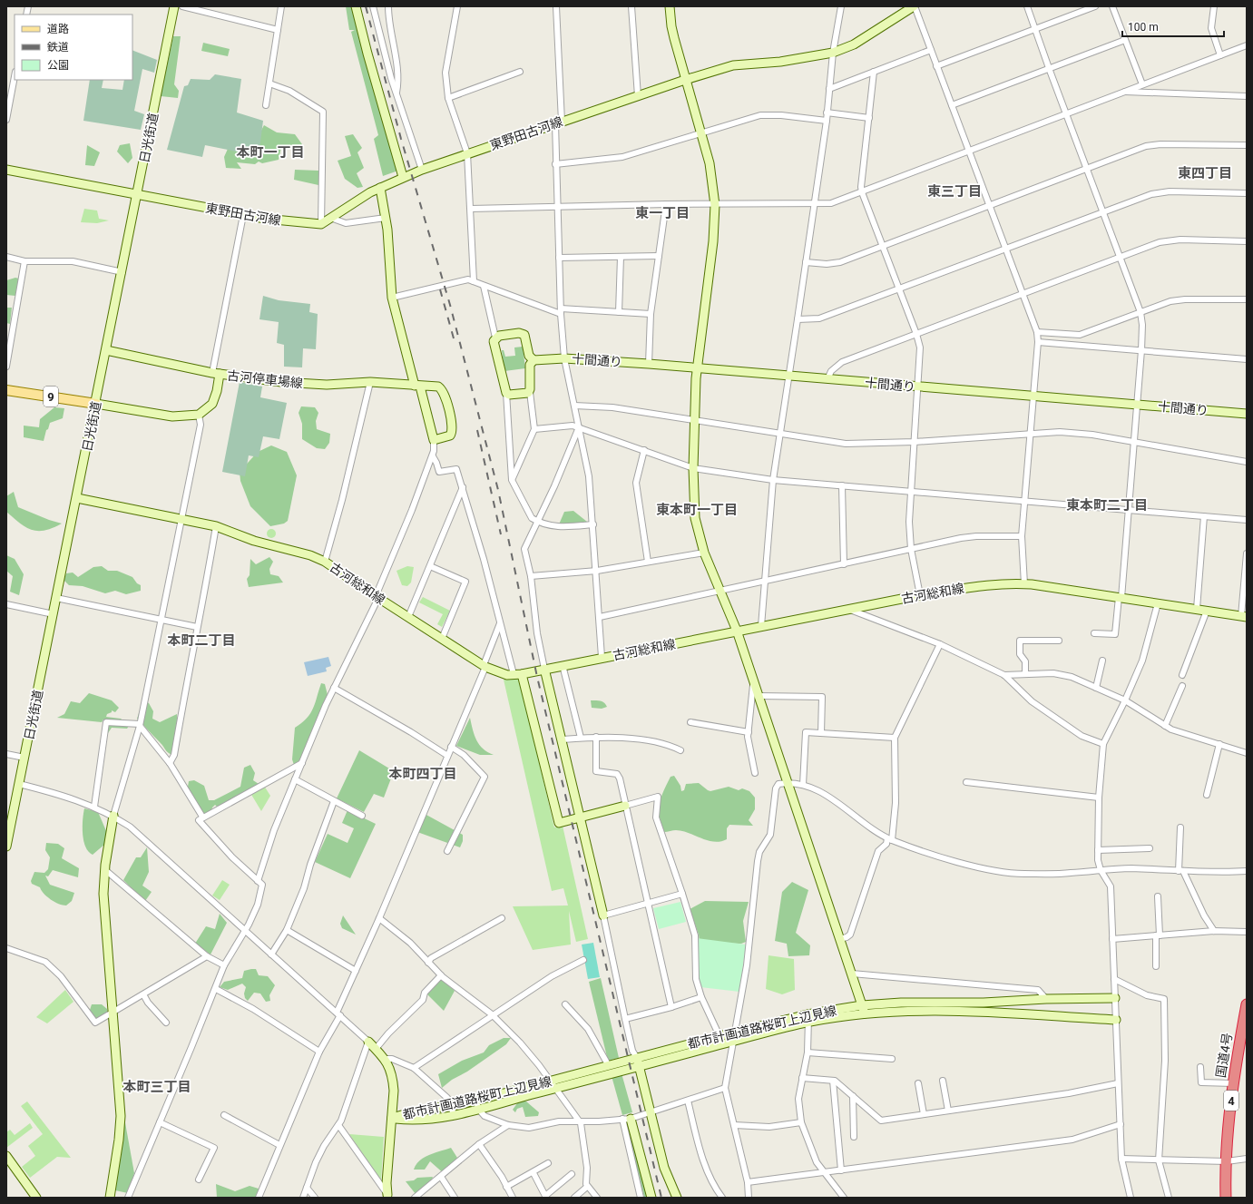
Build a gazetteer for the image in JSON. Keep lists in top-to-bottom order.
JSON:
{
  "streets": {
    "highway": ["国道4号", "4"],
    "main road": ["9"],
    "street": [
      "東野田古河線",
      "日光街道",
      "十間通り",
      "古河停車場線",
      "古河総和線",
      "都市計画道路桜町上辺見線"
    ]
  },
  "crossings": [
    ["東野田古河線", "日光街道"],
    ["日光街道", "9"],
    ["日光街道", "古河総和線"]
  ],
  "districts": [
    "本町一丁目",
    "東四丁目",
    "東三丁目",
    "東一丁目",
    "東本町二丁目",
    "東本町一丁目",
    "本町二丁目",
    "本町四丁目",
    "本町三丁目"
  ],
  "legend": ["道路", "鉄道", "公園"],
  "scale_bar": "100 m"
}
